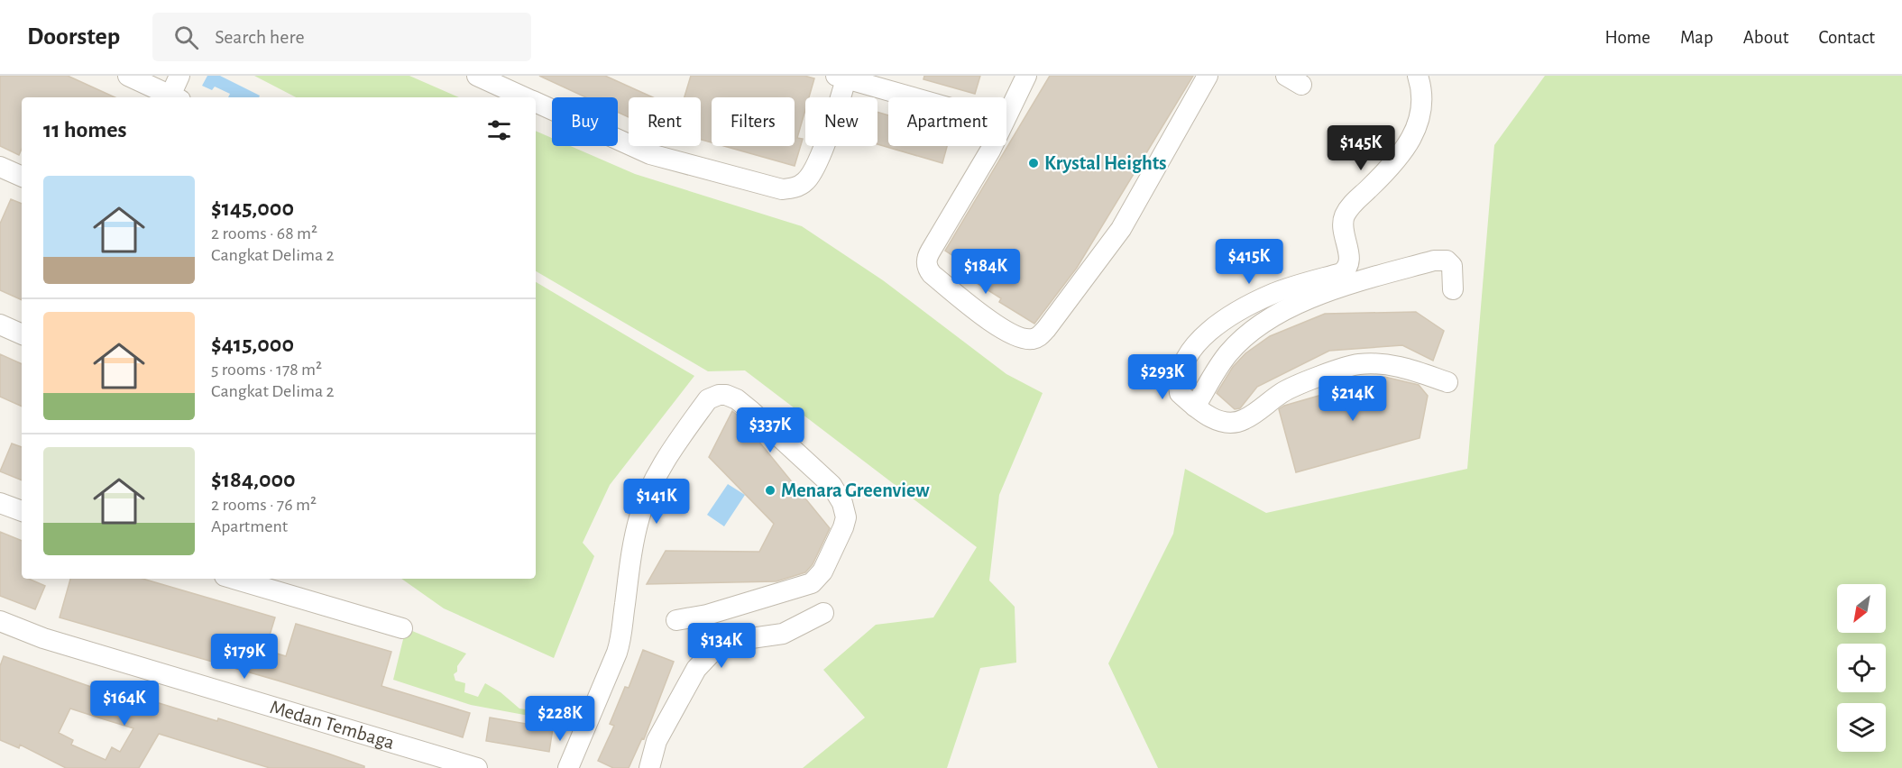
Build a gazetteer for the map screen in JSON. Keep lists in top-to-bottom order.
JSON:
{
  "streets": {
    "street": ["Medan Tembaga"]
  },
  "places": ["Krystal Heights", "Menara Greenview"],
  "north": "bottom left",
  "page": {
    "header": "Doorstep",
    "search": "Search here",
    "nav": [
      "Home",
      "Map",
      "About",
      "Contact"
    ],
    "chip": [
      "Buy",
      "Rent",
      "Filters",
      "New",
      "Apartment"
    ],
    "heading": "11 homes",
    "price": [
      "$145K",
      "$415K",
      "$184K",
      "$293K",
      "$214K",
      "$337K",
      "$141K",
      "$134K",
      "$179K",
      "$164K",
      "$228K"
    ],
    "list": [
      {
        "name": "$145,000",
        "note": "2 rooms · 68 m² · Cangkat Delima 2"
      },
      {
        "name": "$415,000",
        "note": "5 rooms · 178 m² · Cangkat Delima 2"
      },
      {
        "name": "$184,000",
        "note": "2 rooms · 76 m² · Apartment"
      }
    ]
  }
}
